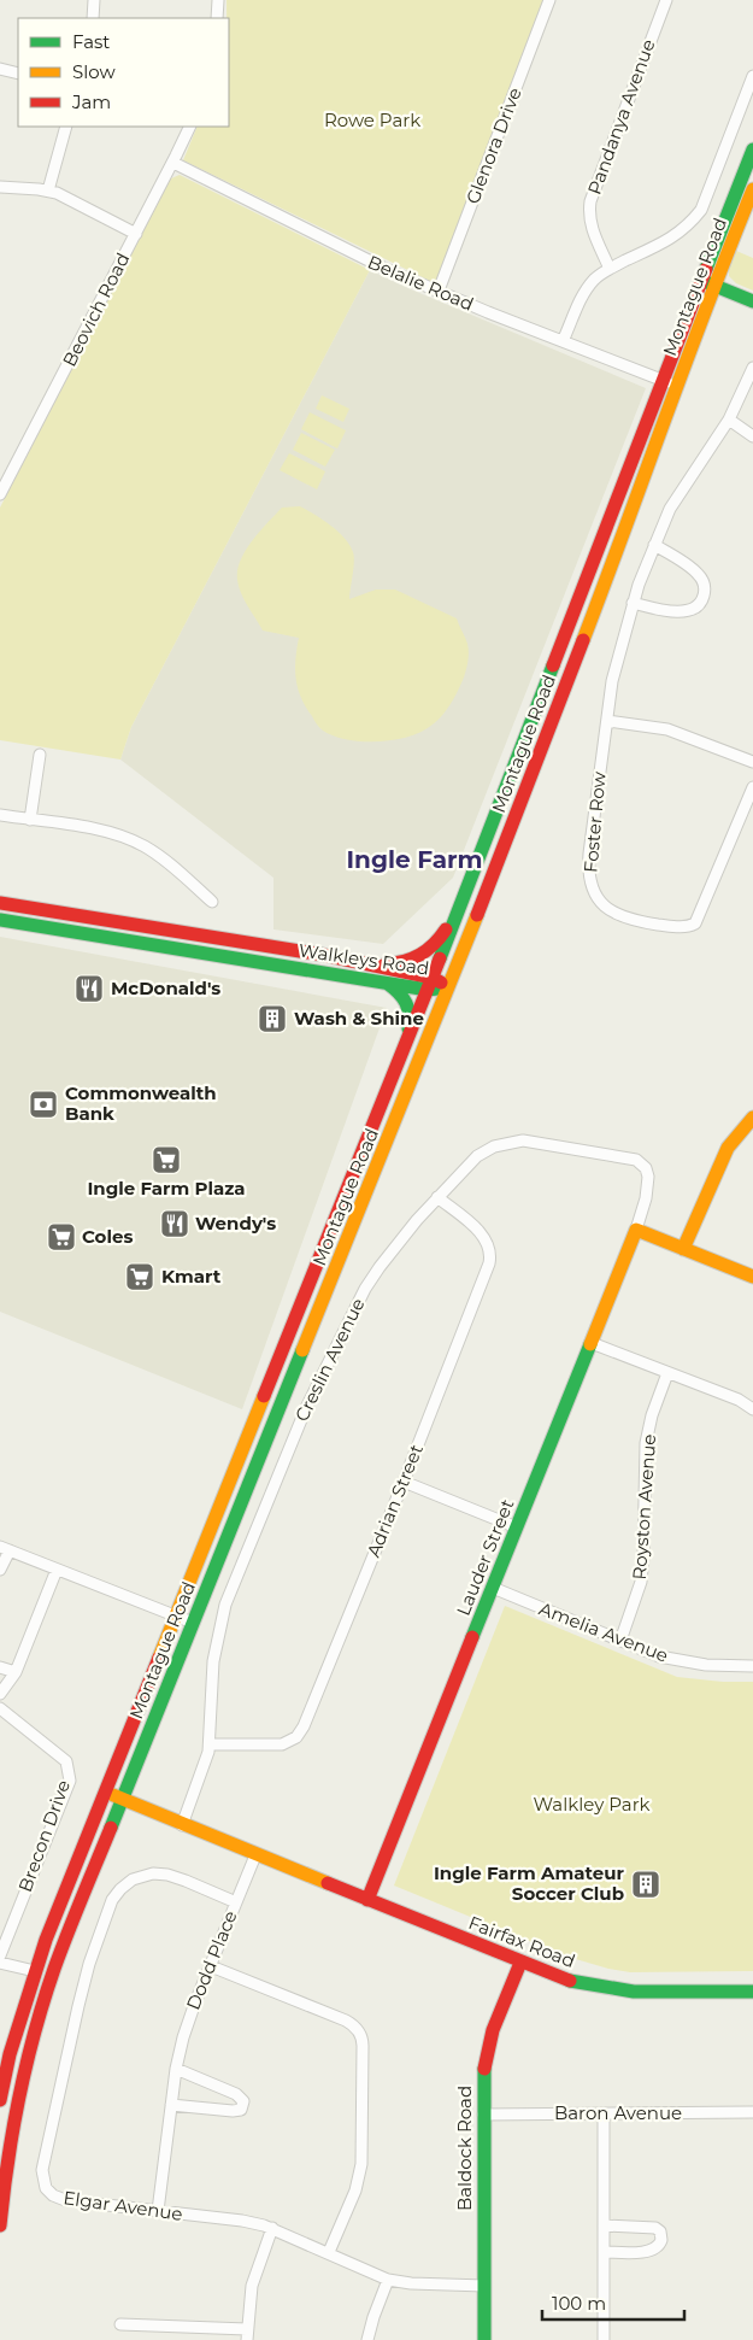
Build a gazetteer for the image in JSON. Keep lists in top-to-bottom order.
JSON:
{
  "streets": {
    "main road": [
      "Montague Road",
      "Walkleys Road",
      "Lauder Street",
      "Fairfax Road",
      "Baldock Road"
    ],
    "street": [
      "Pandanya Avenue",
      "Glenora Drive",
      "Belalie Road",
      "Beovich Road",
      "Foster Row",
      "Creslin Avenue",
      "Adrian Street",
      "Royston Avenue",
      "Amelia Avenue",
      "Brecon Drive",
      "Dodd Place",
      "Baron Avenue",
      "Elgar Avenue"
    ]
  },
  "crossings": [
    ["Glenora Drive", "Belalie Road"],
    ["Belalie Road", "Montague Road"],
    ["Belalie Road", "Beovich Road"],
    ["Montague Road", "Walkleys Road"],
    ["Montague Road", "Fairfax Road"],
    ["Creslin Avenue", "Adrian Street"],
    ["Creslin Avenue", "Lauder Street"],
    ["Creslin Avenue", "Fairfax Road"],
    ["Royston Avenue", "Amelia Avenue"],
    ["Lauder Street", "Amelia Avenue"],
    ["Lauder Street", "Fairfax Road"],
    ["Fairfax Road", "Dodd Place"],
    ["Fairfax Road", "Baldock Road"],
    ["Dodd Place", "Elgar Avenue"],
    ["Baron Avenue", "Baldock Road"],
    ["Baldock Road", "Elgar Avenue"]
  ],
  "districts": ["Ingle Farm"],
  "parks": ["Rowe Park", "Walkley Park"],
  "places": {
    "restaurant": ["McDonald's", "Wendy's"],
    "building": ["Wash & Shine", "Ingle Farm Amateur Soccer Club"],
    "bank": ["Commonwealth Bank"],
    "supermarket": ["Ingle Farm Plaza", "Coles", "Kmart"]
  },
  "legend": ["Fast", "Slow", "Jam"],
  "scale_bar": "100 m"
}
